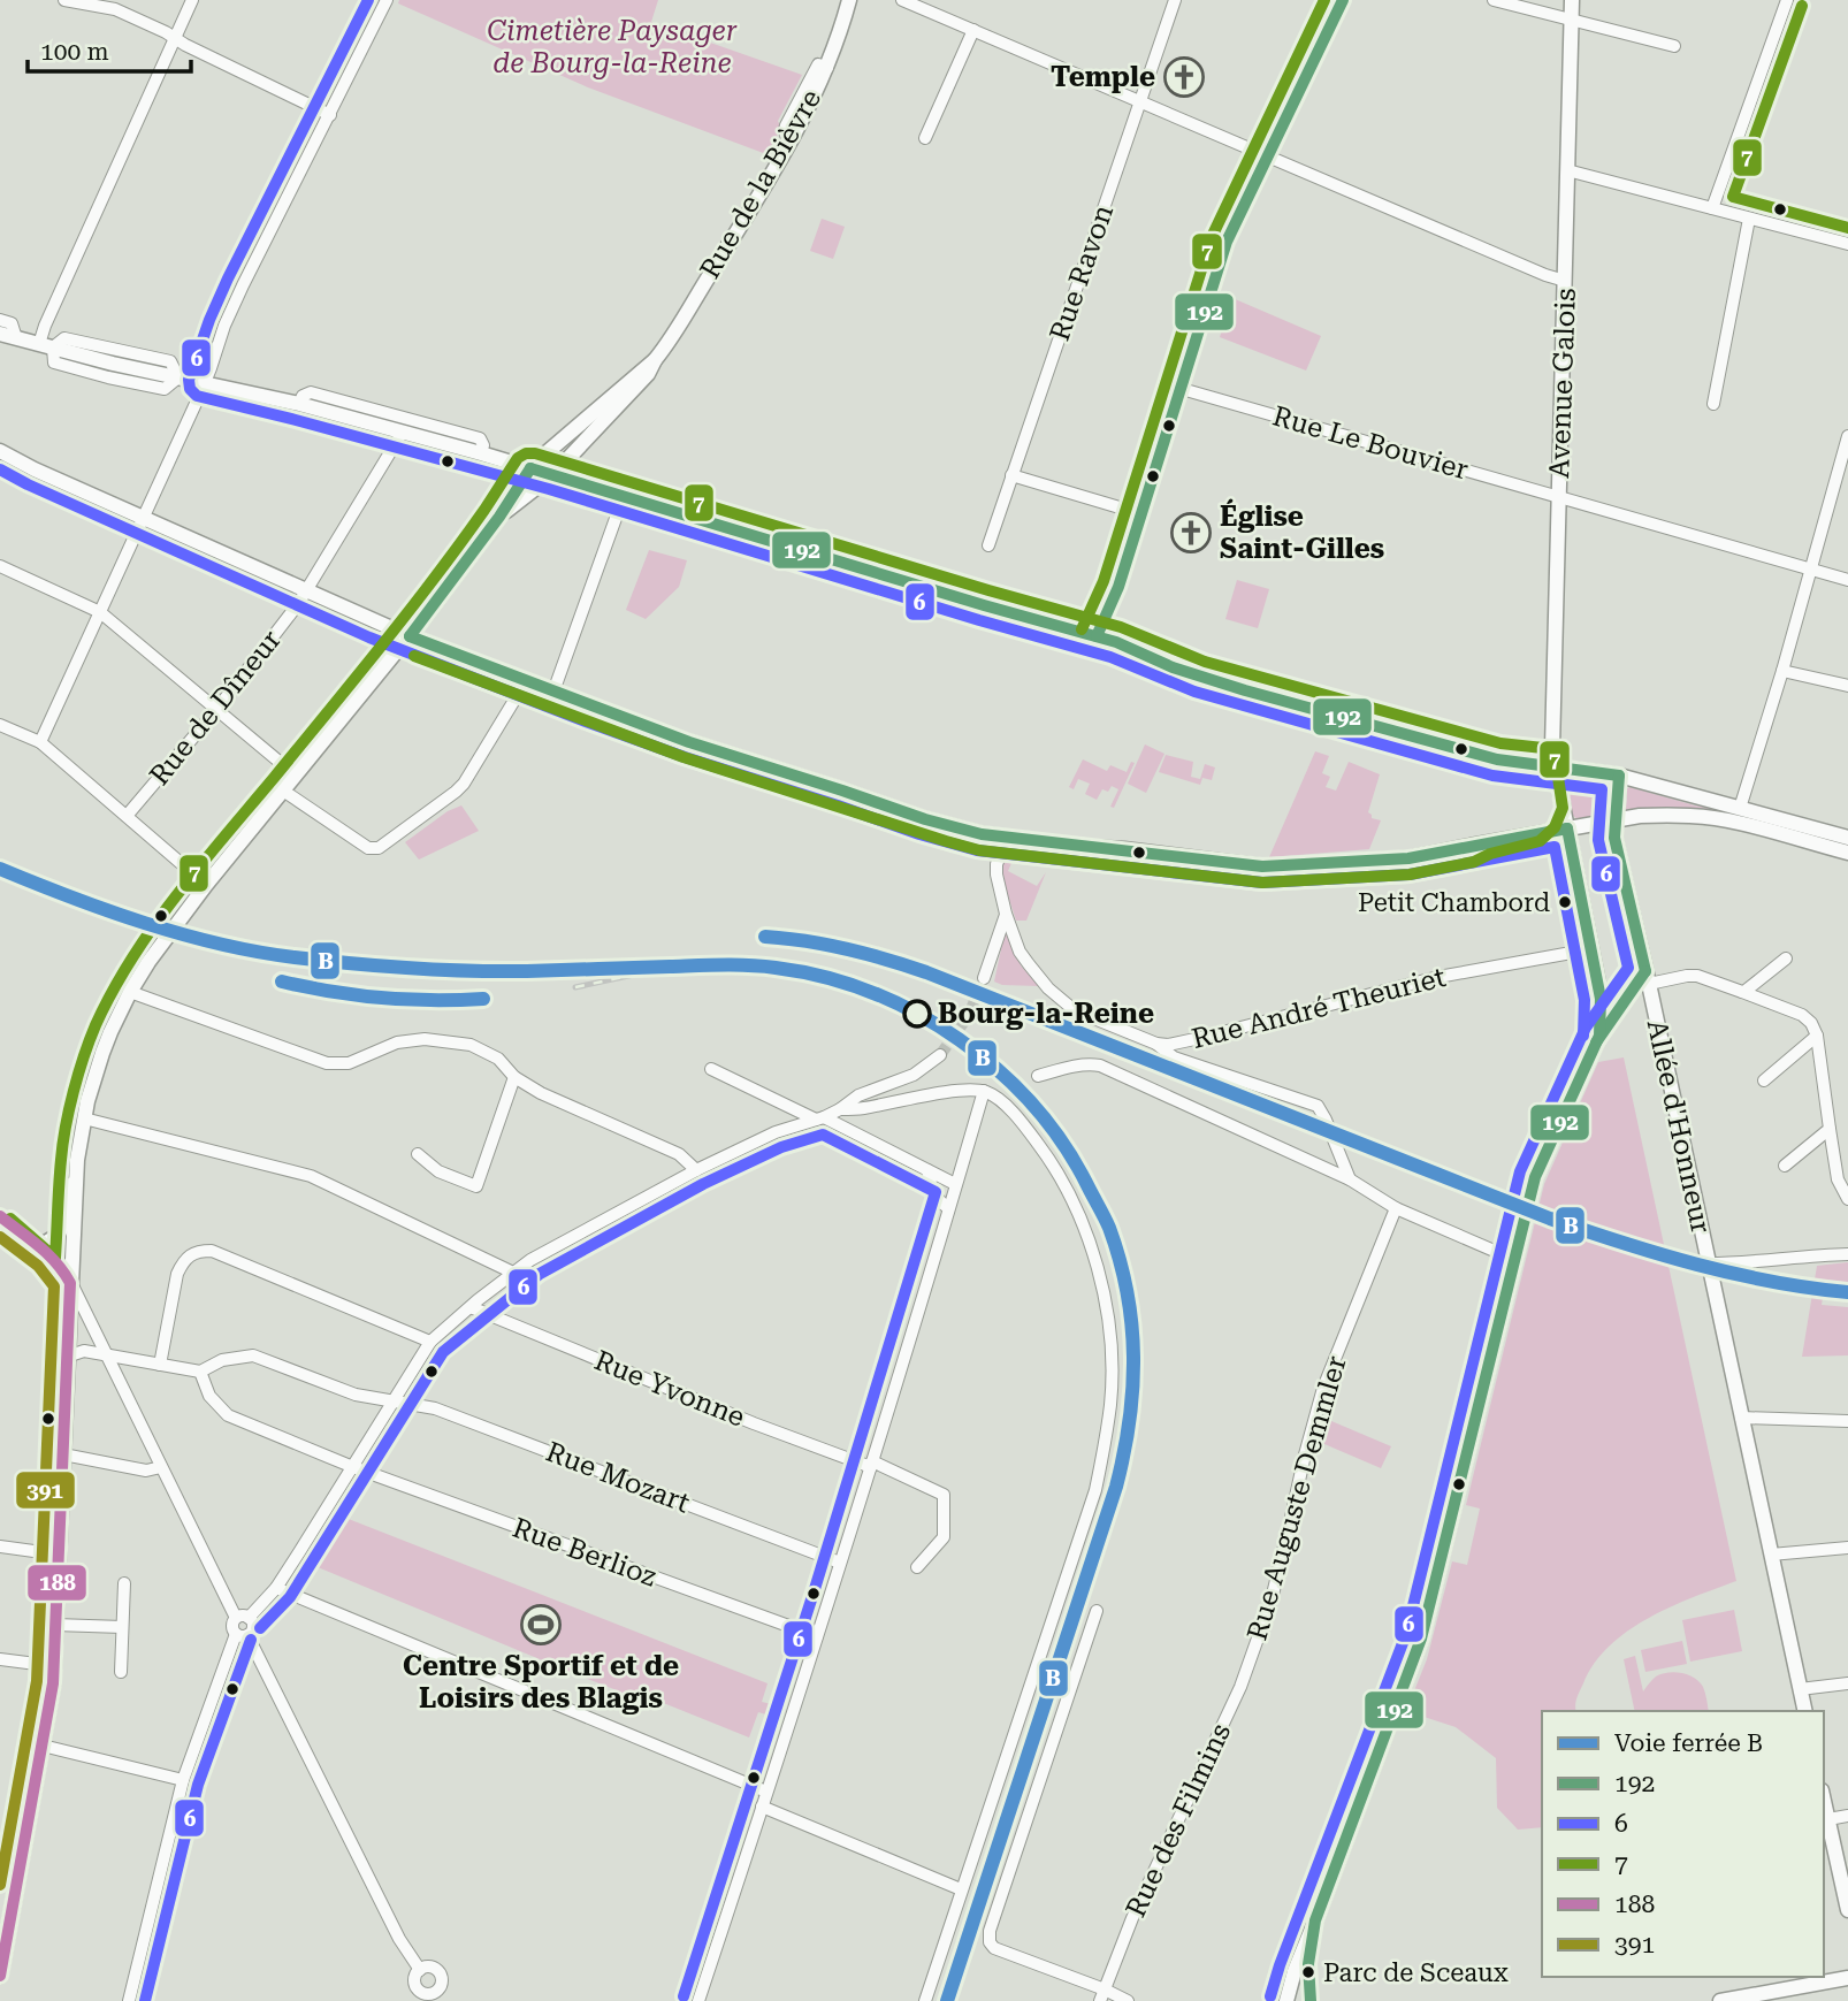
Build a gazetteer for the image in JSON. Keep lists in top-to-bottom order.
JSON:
{
  "streets": {
    "main road": ["Rue de la Bièvre", "Avenue Galois", "Allée d'Honneur"],
    "street": [
      "Rue Ravon",
      "Rue Le Bouvier",
      "Rue de Dîneur",
      "Rue André Theuriet",
      "Rue Yvonne",
      "Rue Mozart",
      "Rue Auguste Demmler",
      "Rue Berlioz",
      "Rue des Filmins"
    ]
  },
  "crossings": [
    ["Avenue Galois", "Rue Le Bouvier"],
    ["Avenue Galois", "Rue André Theuriet"],
    ["Rue Mozart", "Rue Berlioz"],
    ["Rue Auguste Demmler", "Rue des Filmins"]
  ],
  "parks": ["Cimetière Paysager de Bourg-la-Reine"],
  "places": {
    "church": ["Temple", "Église Saint-Gilles"],
    "other": ["Petit Chambord", "Bourg-la-Reine", "Parc de Sceaux"],
    "sports": ["Centre Sportif et de Loisirs des Blagis"]
  },
  "lines": [
    "transit line 192",
    "transit line 6",
    "transit line 7",
    "rail line B",
    "transit line 188",
    "transit line 391"
  ],
  "legend": [
    "Voie ferrée B",
    "192",
    "6",
    "7",
    "188",
    "391"
  ],
  "scale_bar": "100 m"
}
